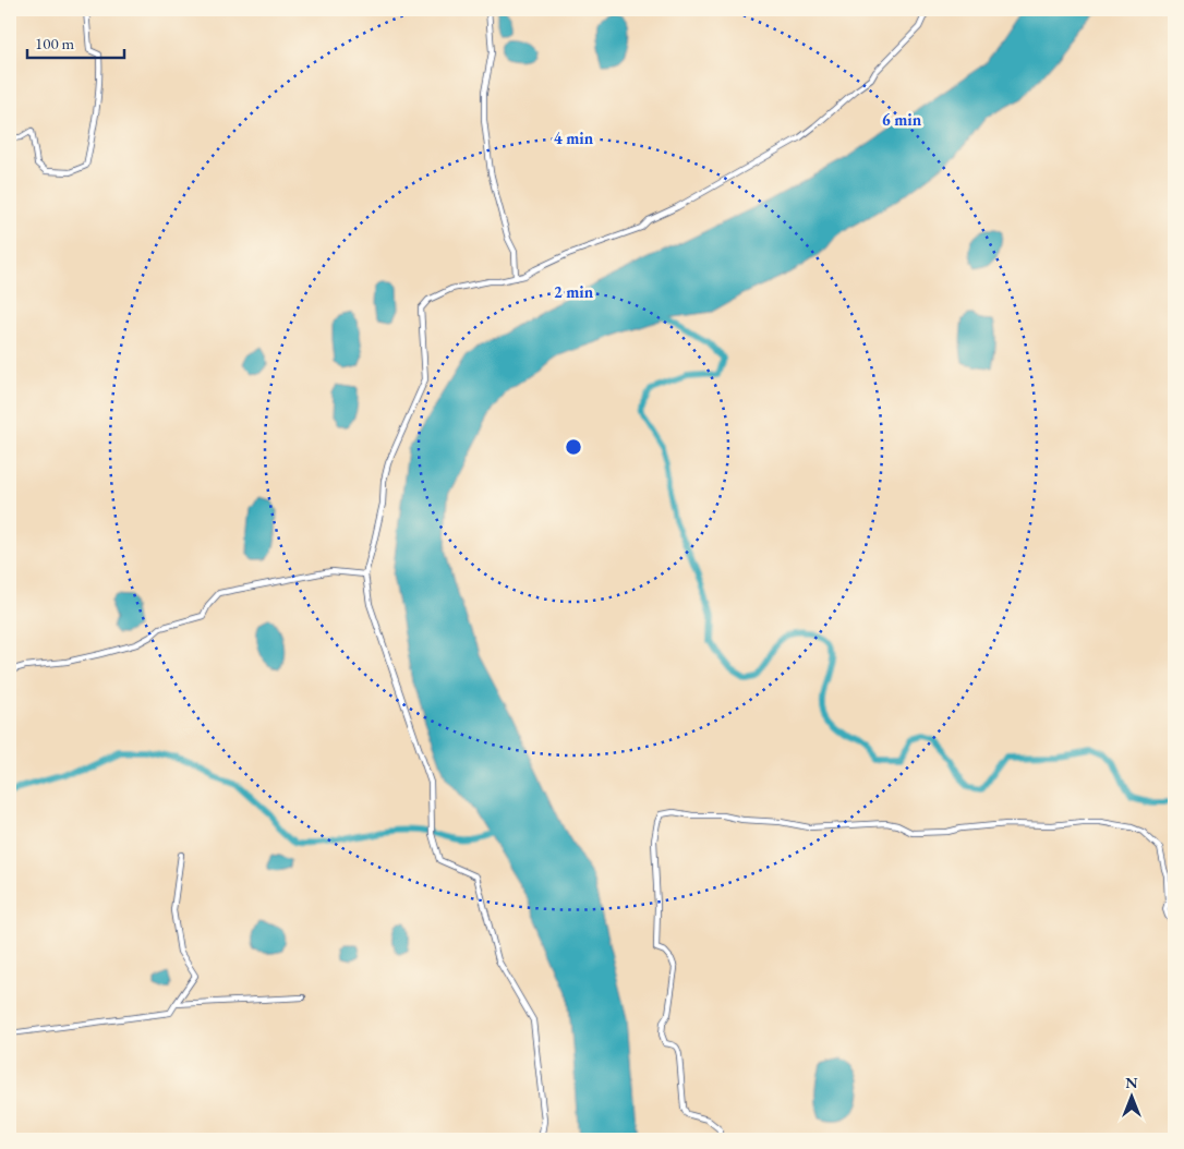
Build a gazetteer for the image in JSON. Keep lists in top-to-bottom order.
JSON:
{
  "scale_bar": "100 m",
  "north": "top",
  "rings": ["6 min", "4 min", "2 min"]
}
